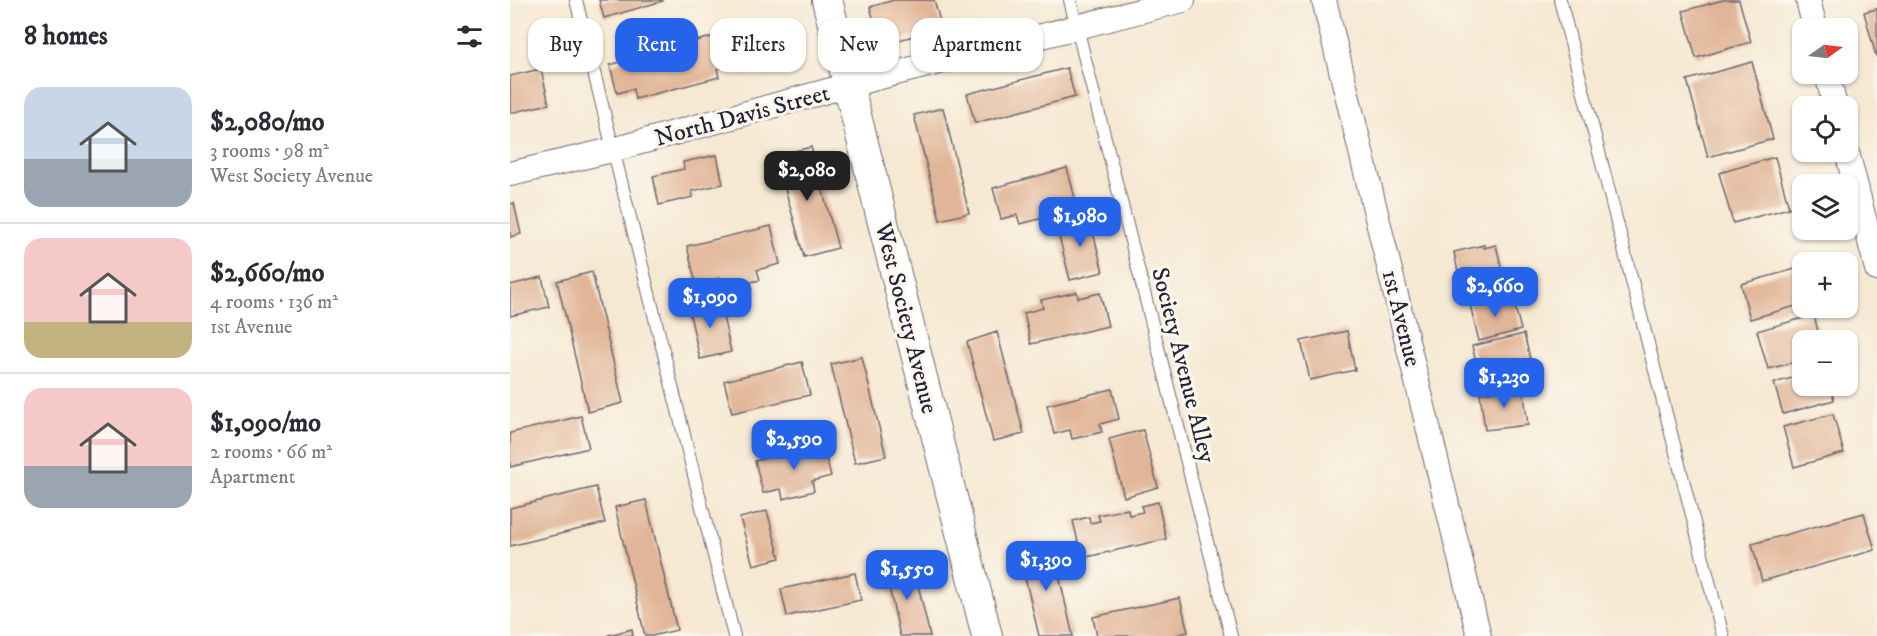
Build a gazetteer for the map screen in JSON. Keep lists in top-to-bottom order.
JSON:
{
  "streets": {
    "street": ["North Davis Street", "West Society Avenue", "1st Avenue"],
    "lane": ["Society Avenue Alley"]
  },
  "crossings": [
    ["North Davis Street", "West Society Avenue"],
    ["North Davis Street", "Society Avenue Alley"]
  ],
  "north": "right",
  "page": {
    "heading": "8 homes",
    "map_buttons": ["+", "−"],
    "chip": [
      "Buy",
      "Rent",
      "Filters",
      "New",
      "Apartment"
    ],
    "list": [
      {
        "name": "$2,080/mo",
        "note": "3 rooms · 98 m² · West Society Avenue"
      },
      {
        "name": "$2,660/mo",
        "note": "4 rooms · 136 m² · 1st Avenue"
      },
      {
        "name": "$1,090/mo",
        "note": "2 rooms · 66 m² · Apartment"
      }
    ],
    "price": [
      "$2,080",
      "$1,980",
      "$2,660",
      "$1,090",
      "$1,230",
      "$2,590",
      "$1,390",
      "$1,550"
    ]
  }
}
